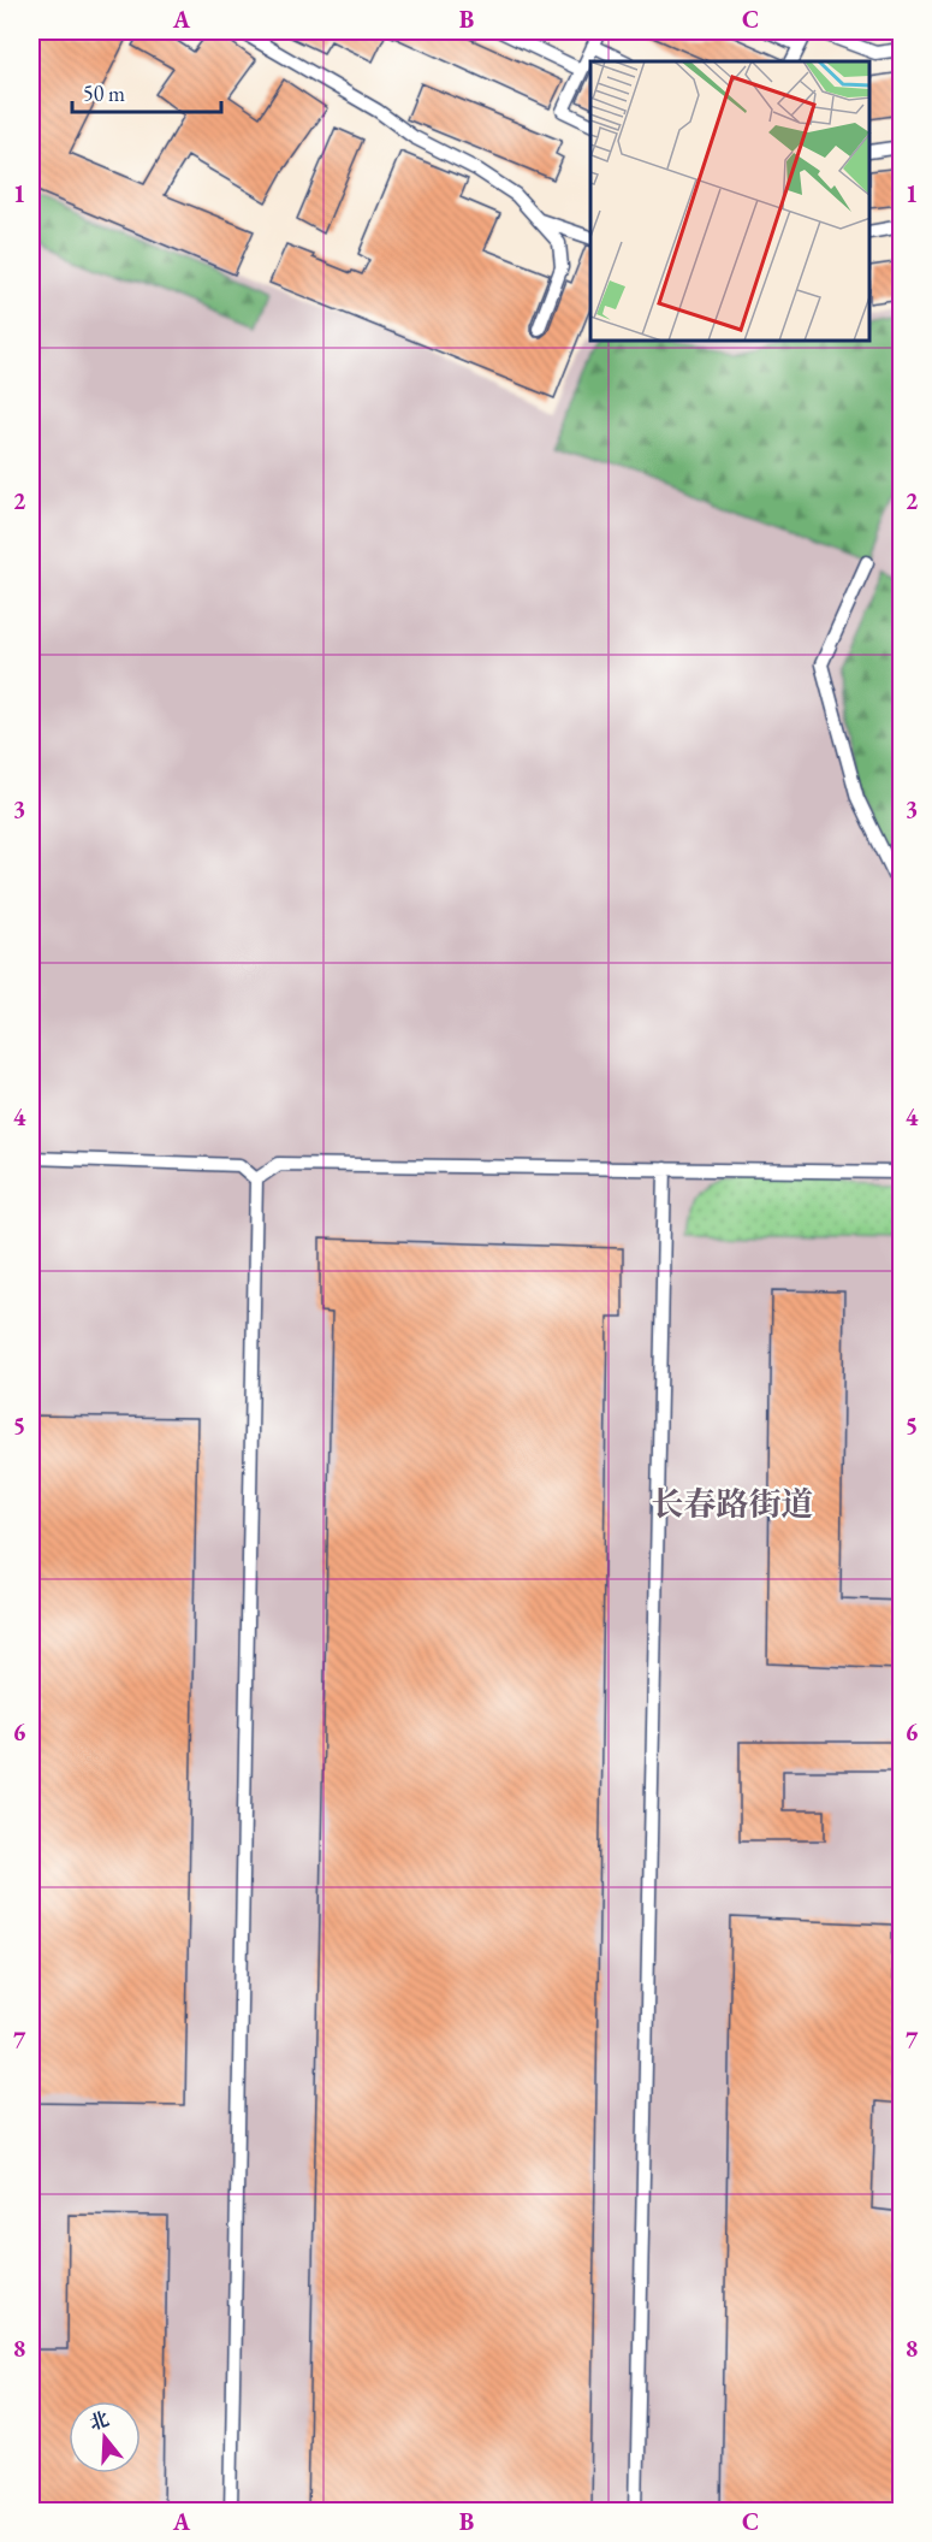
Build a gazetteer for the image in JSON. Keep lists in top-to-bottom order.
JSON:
{
  "districts": ["长春路街道"],
  "scale_bar": "50 m",
  "north": "top",
  "grid": {
    "columns": ["A", "B", "C"],
    "rows": [
      "1",
      "2",
      "3",
      "4",
      "5",
      "6",
      "7",
      "8"
    ]
  }
}
